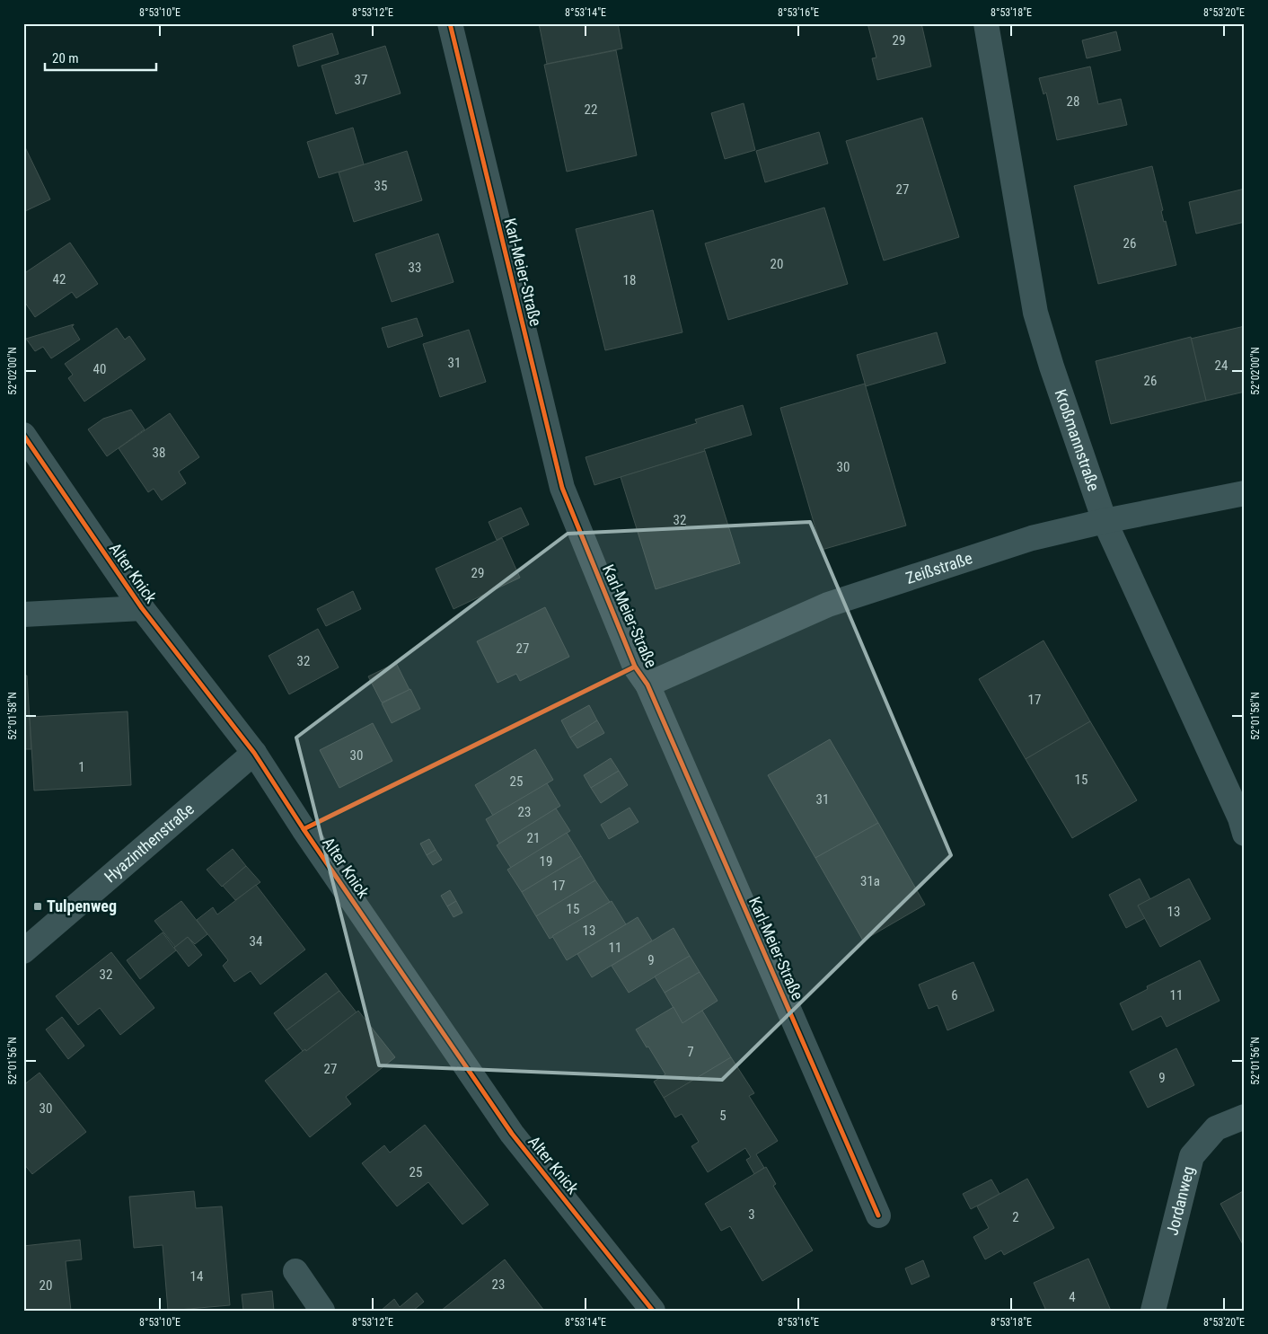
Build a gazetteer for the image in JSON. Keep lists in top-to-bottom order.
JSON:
{
  "streets": {
    "street": [
      "Karl-Meier-Straße",
      "Kroßmannstraße",
      "Zeißstraße",
      "Alter Knick",
      "Hyazinthenstraße",
      "Jordanweg"
    ]
  },
  "crossings": [
    ["Karl-Meier-Straße", "Zeißstraße"],
    ["Kroßmannstraße", "Zeißstraße"],
    ["Alter Knick", "Hyazinthenstraße"]
  ],
  "places": {
    "transit": ["Tulpenweg"]
  },
  "house_numbers": [
    "29",
    "37",
    "28",
    "22",
    "35",
    "27",
    "26",
    "20",
    "33",
    "42",
    "18",
    "31",
    "24",
    "40",
    "26",
    "38",
    "30",
    "32",
    "29",
    "27",
    "32",
    "17",
    "30",
    "1",
    "15",
    "25",
    "31",
    "23",
    "21",
    "19",
    "31a",
    "17",
    "15",
    "13",
    "13",
    "34",
    "11",
    "9",
    "32",
    "6",
    "11",
    "7",
    "27",
    "9",
    "30",
    "5",
    "25",
    "3",
    "2",
    "14",
    "23",
    "20",
    "4"
  ],
  "scale_bar": "20 m",
  "coordinates": [
    "8°53'10\"E",
    "8°53'12\"E",
    "8°53'14\"E",
    "8°53'16\"E",
    "8°53'18\"E",
    "8°53'20\"E",
    "52°02'00\"N",
    "52°01'58\"N",
    "52°01'56\"N"
  ]
}
